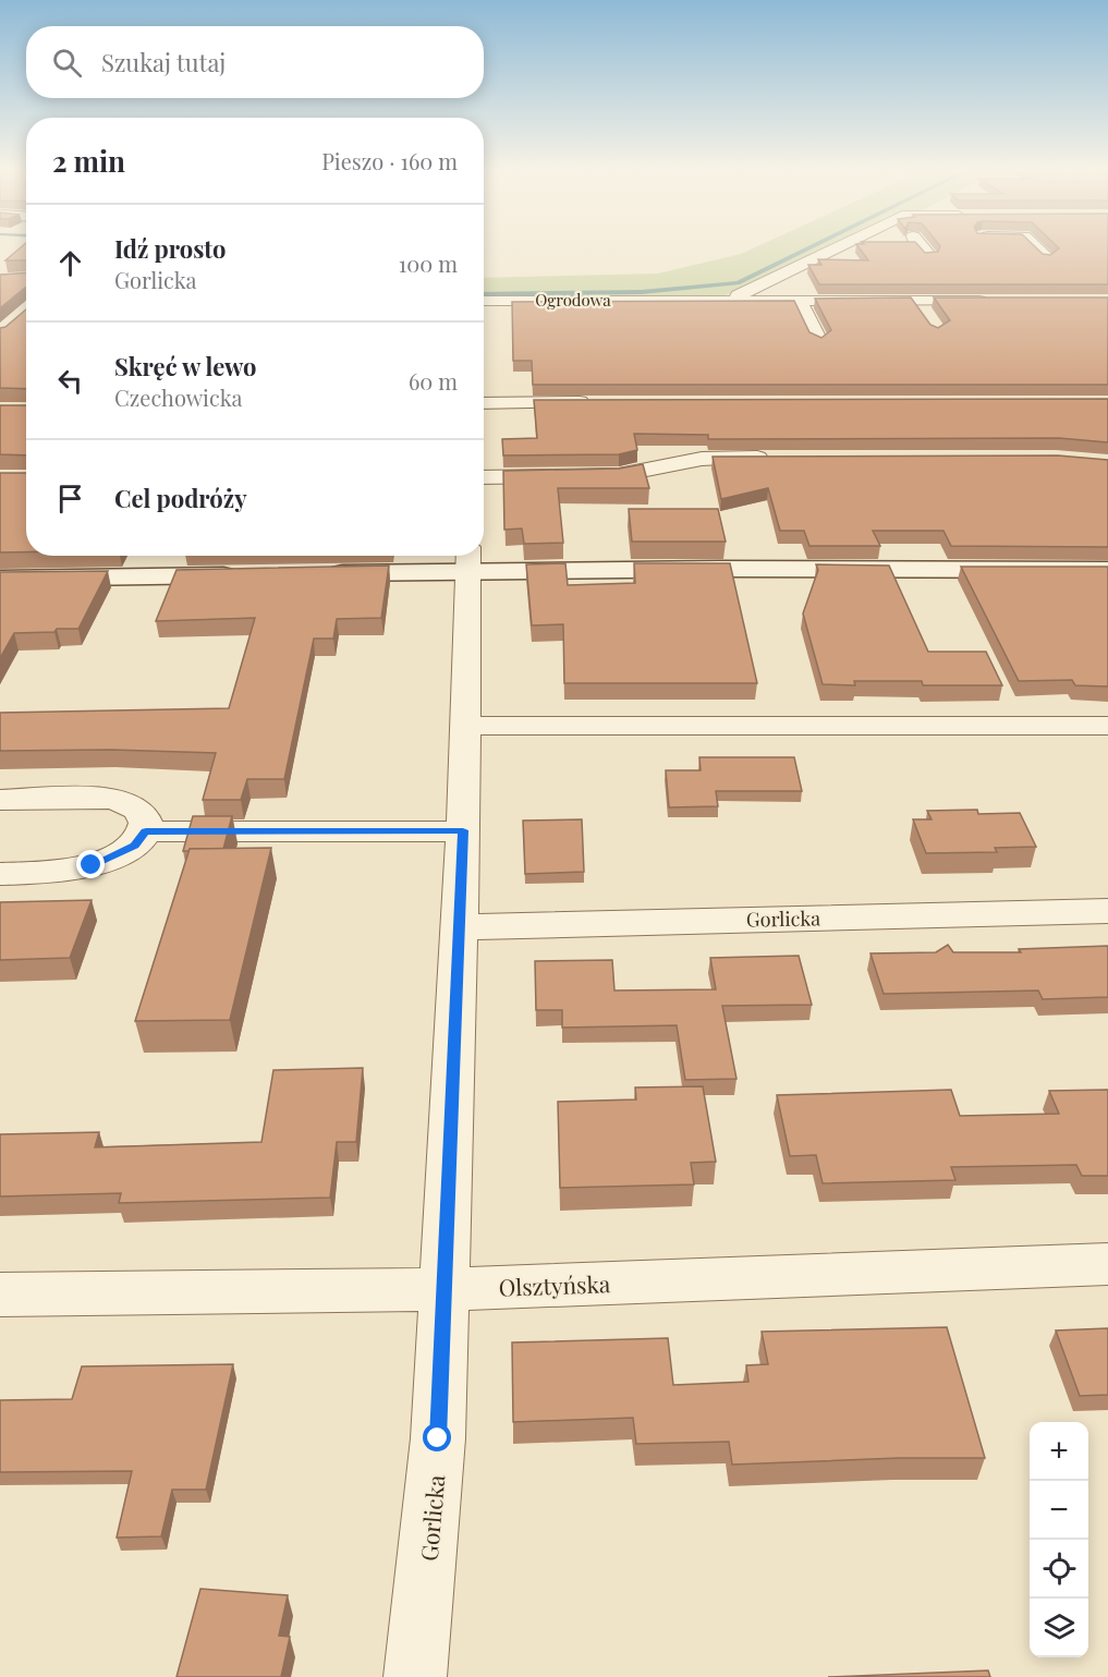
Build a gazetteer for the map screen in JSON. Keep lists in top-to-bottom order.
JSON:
{
  "streets": {
    "street": ["Ogrodowa", "Gorlicka", "Olsztyńska"]
  },
  "crossings": [
    ["Gorlicka", "Olsztyńska"]
  ],
  "page": {
    "search": "Szukaj tutaj",
    "heading": ["2 min", "Pieszo · 160 m"],
    "list": [
      ["Idź prosto", "Gorlicka", "100 m"],
      ["Skręć w lewo", "Czechowicka", "60 m"],
      "Cel podróży"
    ],
    "map_buttons": ["+", "−"]
  }
}
